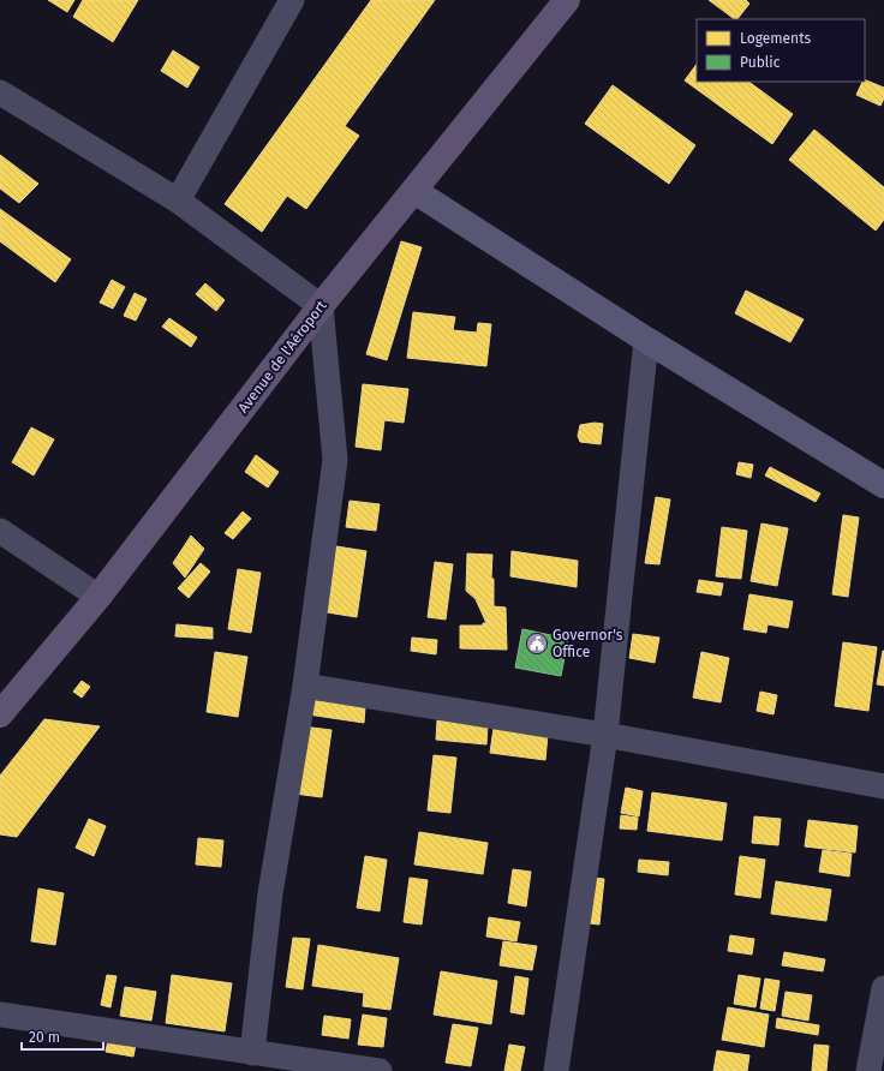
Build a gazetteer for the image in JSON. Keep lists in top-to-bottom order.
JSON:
{
  "streets": {
    "main road": ["Avenue de l'Aéroport"]
  },
  "places": {
    "public building": ["Governor's Office"]
  },
  "legend": ["Logements", "Public"],
  "scale_bar": "20 m"
}
